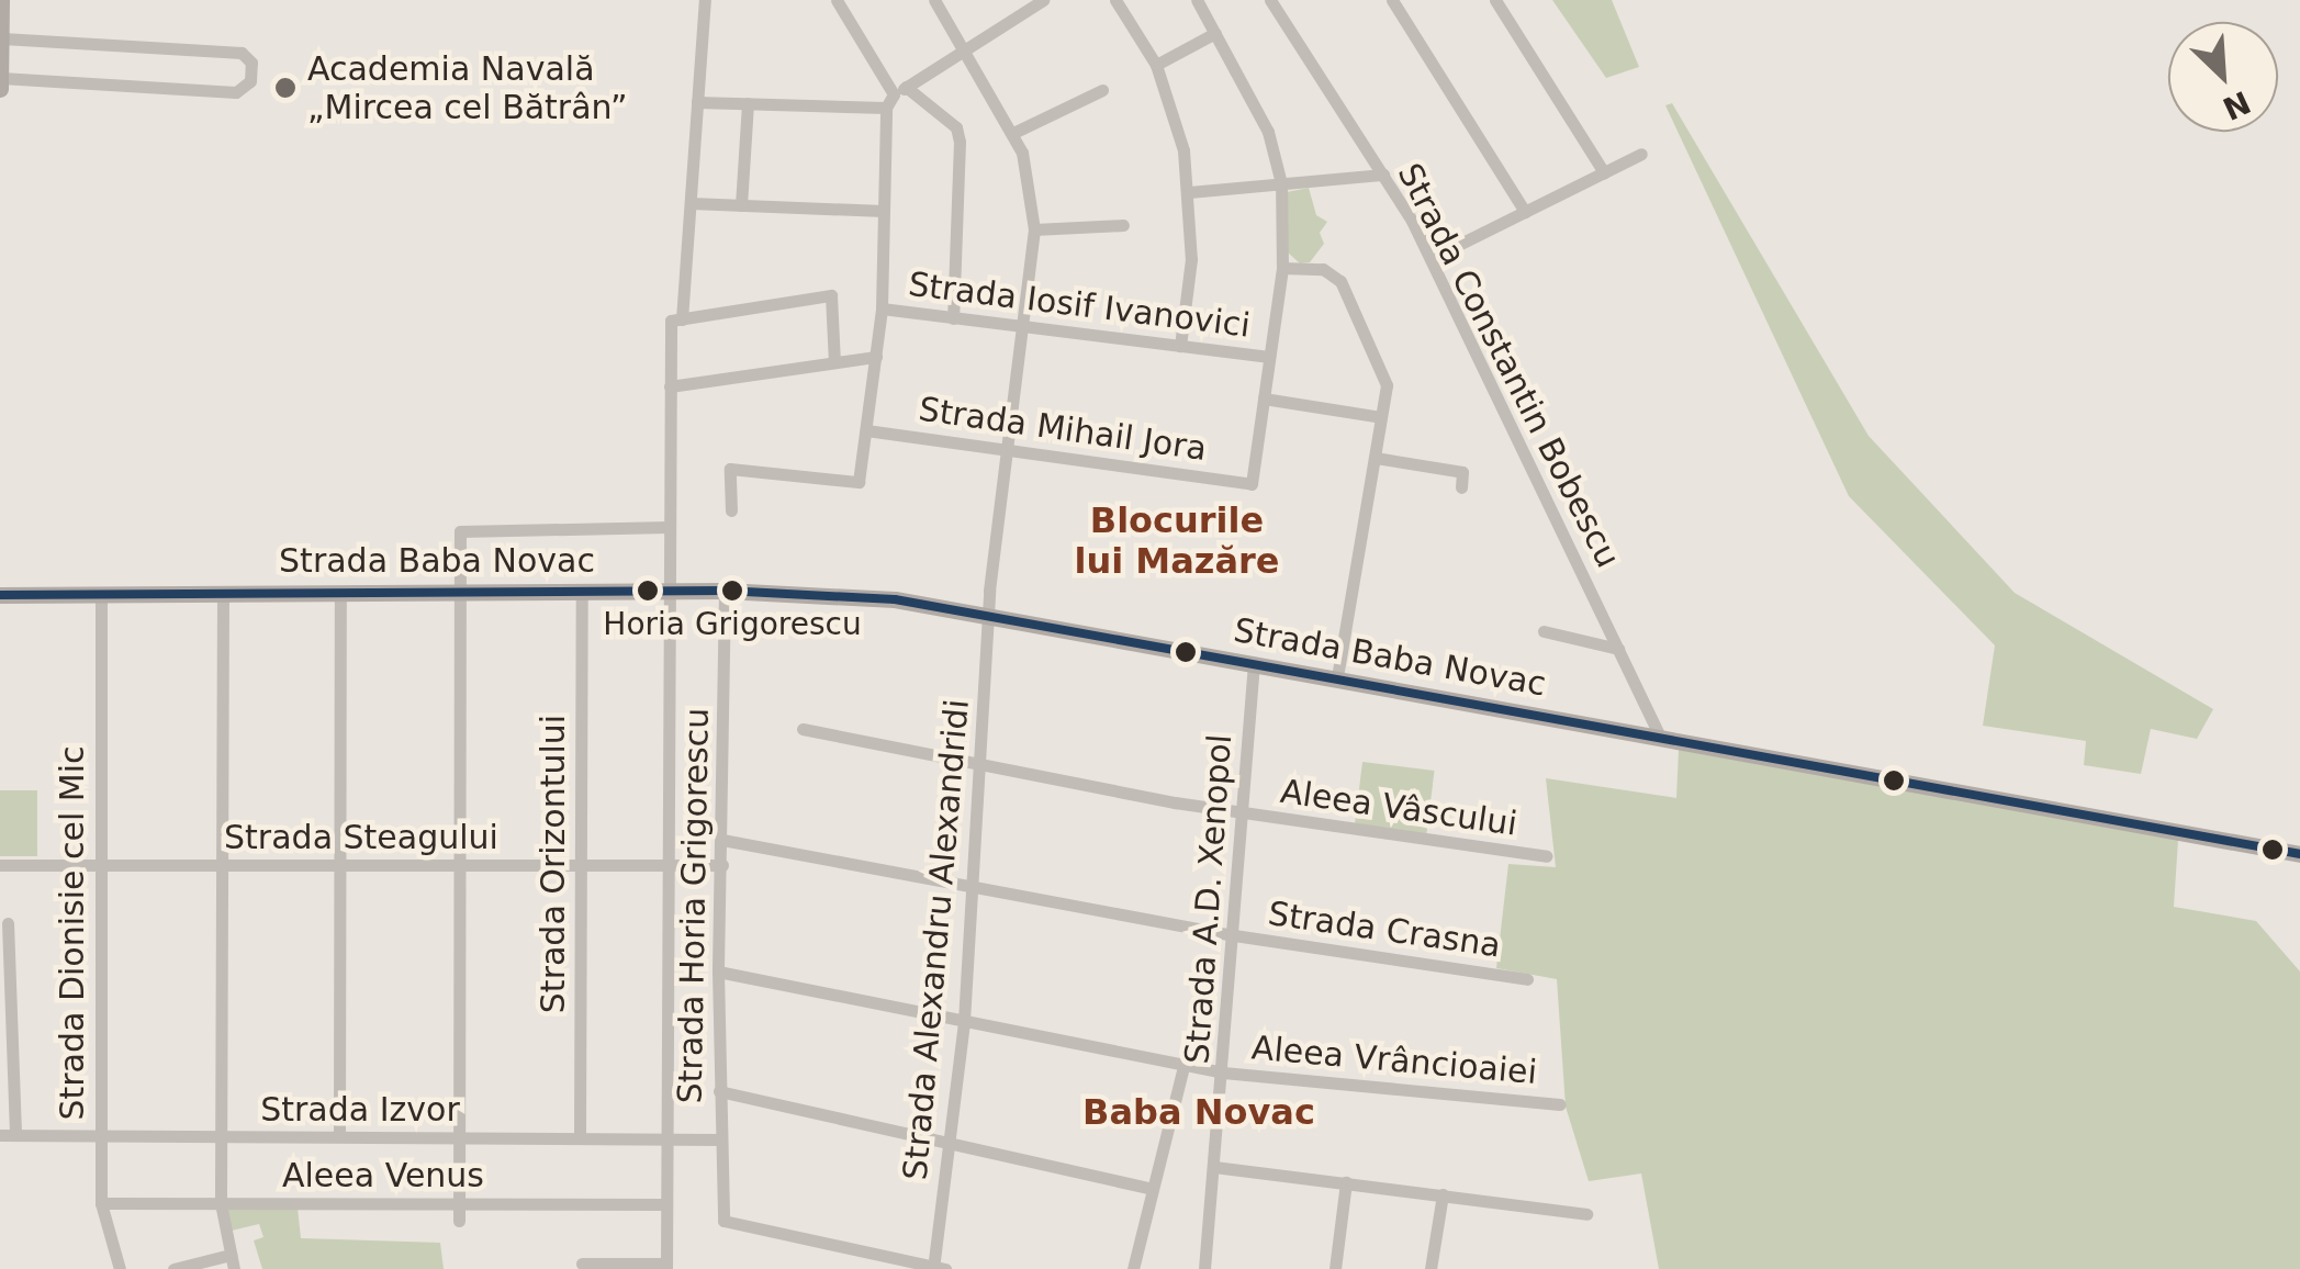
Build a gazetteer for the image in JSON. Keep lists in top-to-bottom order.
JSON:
{
  "streets": {
    "main road": ["Strada Baba Novac"],
    "street": [
      "Strada Iosif Ivanovici",
      "Strada Constantin Bobescu",
      "Strada Mihail Jora",
      "Aleea Vâscului",
      "Strada Steagului",
      "Strada Orizontului",
      "Strada A.D. Xenopol",
      "Strada Horia Grigorescu",
      "Strada Crasna",
      "Strada Dionisie cel Mic",
      "Strada Alexandru Alexandridi",
      "Aleea Vrâncioaiei",
      "Strada Izvor",
      "Aleea Venus"
    ]
  },
  "crossings": [
    ["Strada Iosif Ivanovici", "Strada Alexandru Alexandridi"],
    ["Strada Constantin Bobescu", "Strada Baba Novac"],
    ["Strada Mihail Jora", "Strada Alexandru Alexandridi"],
    ["Strada Baba Novac", "Strada Orizontului"],
    ["Strada Baba Novac", "Strada A.D. Xenopol"],
    ["Strada Baba Novac", "Strada Horia Grigorescu"],
    ["Strada Baba Novac", "Strada Dionisie cel Mic"],
    ["Strada Baba Novac", "Strada Alexandru Alexandridi"],
    ["Aleea Vâscului", "Strada A.D. Xenopol"],
    ["Aleea Vâscului", "Strada Alexandru Alexandridi"],
    ["Strada Steagului", "Strada Orizontului"],
    ["Strada Steagului", "Strada Horia Grigorescu"],
    ["Strada Steagului", "Strada Dionisie cel Mic"],
    ["Strada Orizontului", "Strada Izvor"],
    ["Strada A.D. Xenopol", "Strada Crasna"],
    ["Strada A.D. Xenopol", "Aleea Vrâncioaiei"],
    ["Strada Horia Grigorescu", "Strada Crasna"],
    ["Strada Horia Grigorescu", "Strada Alexandru Alexandridi"],
    ["Strada Horia Grigorescu", "Aleea Vrâncioaiei"],
    ["Strada Horia Grigorescu", "Strada Izvor"],
    ["Strada Crasna", "Strada Alexandru Alexandridi"],
    ["Strada Dionisie cel Mic", "Strada Izvor"],
    ["Strada Dionisie cel Mic", "Aleea Venus"],
    ["Strada Alexandru Alexandridi", "Aleea Vrâncioaiei"]
  ],
  "districts": ["Blocurile lui Mazăre", "Baba Novac"],
  "places": ["Academia Navală „Mircea cel Bătrân”", "Horia Grigorescu"],
  "north": "bottom right"
}
